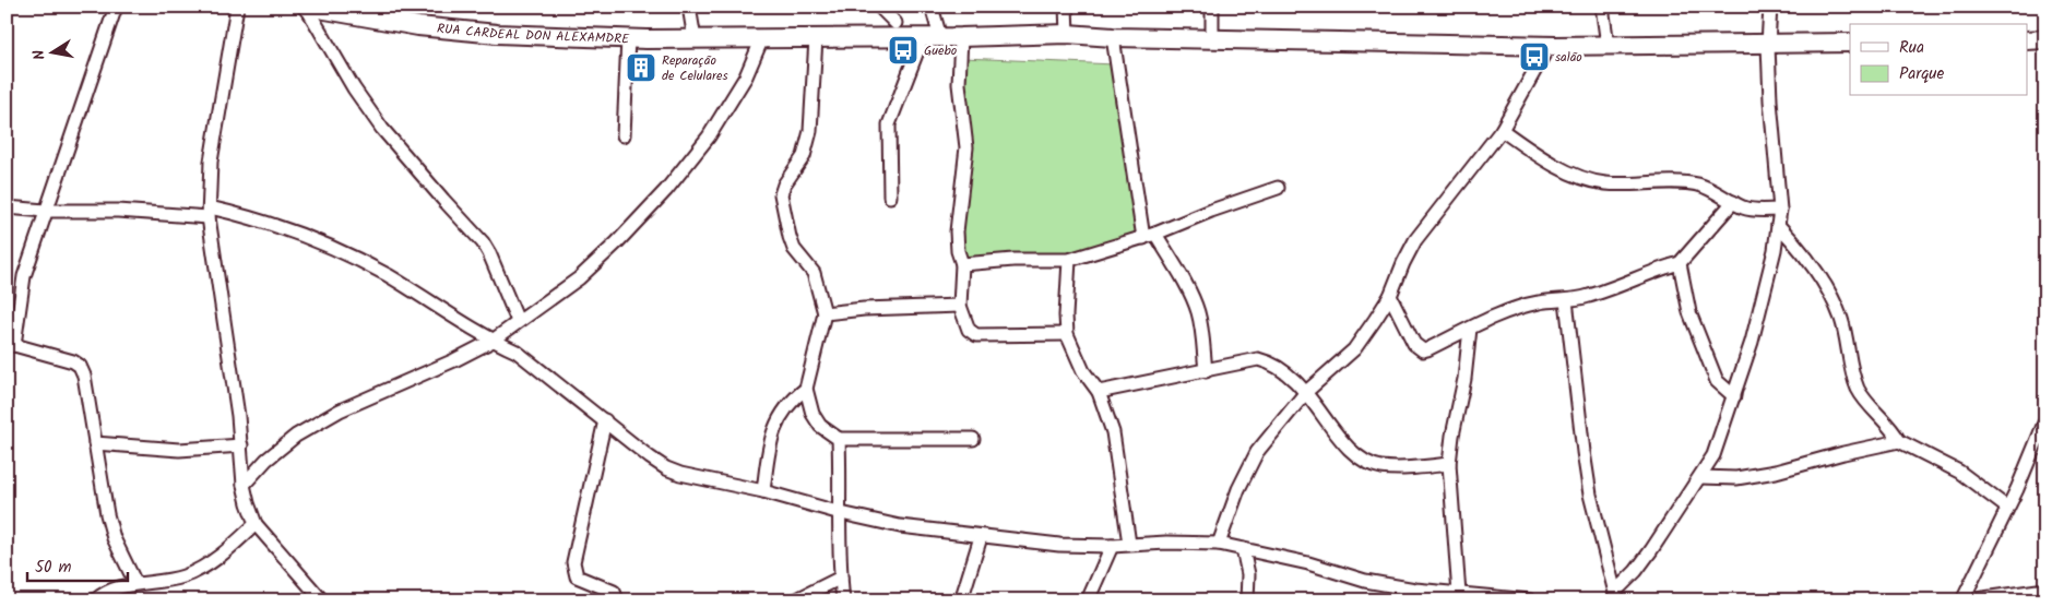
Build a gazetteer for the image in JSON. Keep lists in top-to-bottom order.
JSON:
{
  "streets": {
    "street": ["RUA CARDEAL DON ALEXAMDRE"]
  },
  "places": {
    "bus stop": ["Guebo", "salão"],
    "building": ["Reparação de Celulares"]
  },
  "legend": ["Rua", "Parque"],
  "scale_bar": "50 m",
  "north": "left"
}
